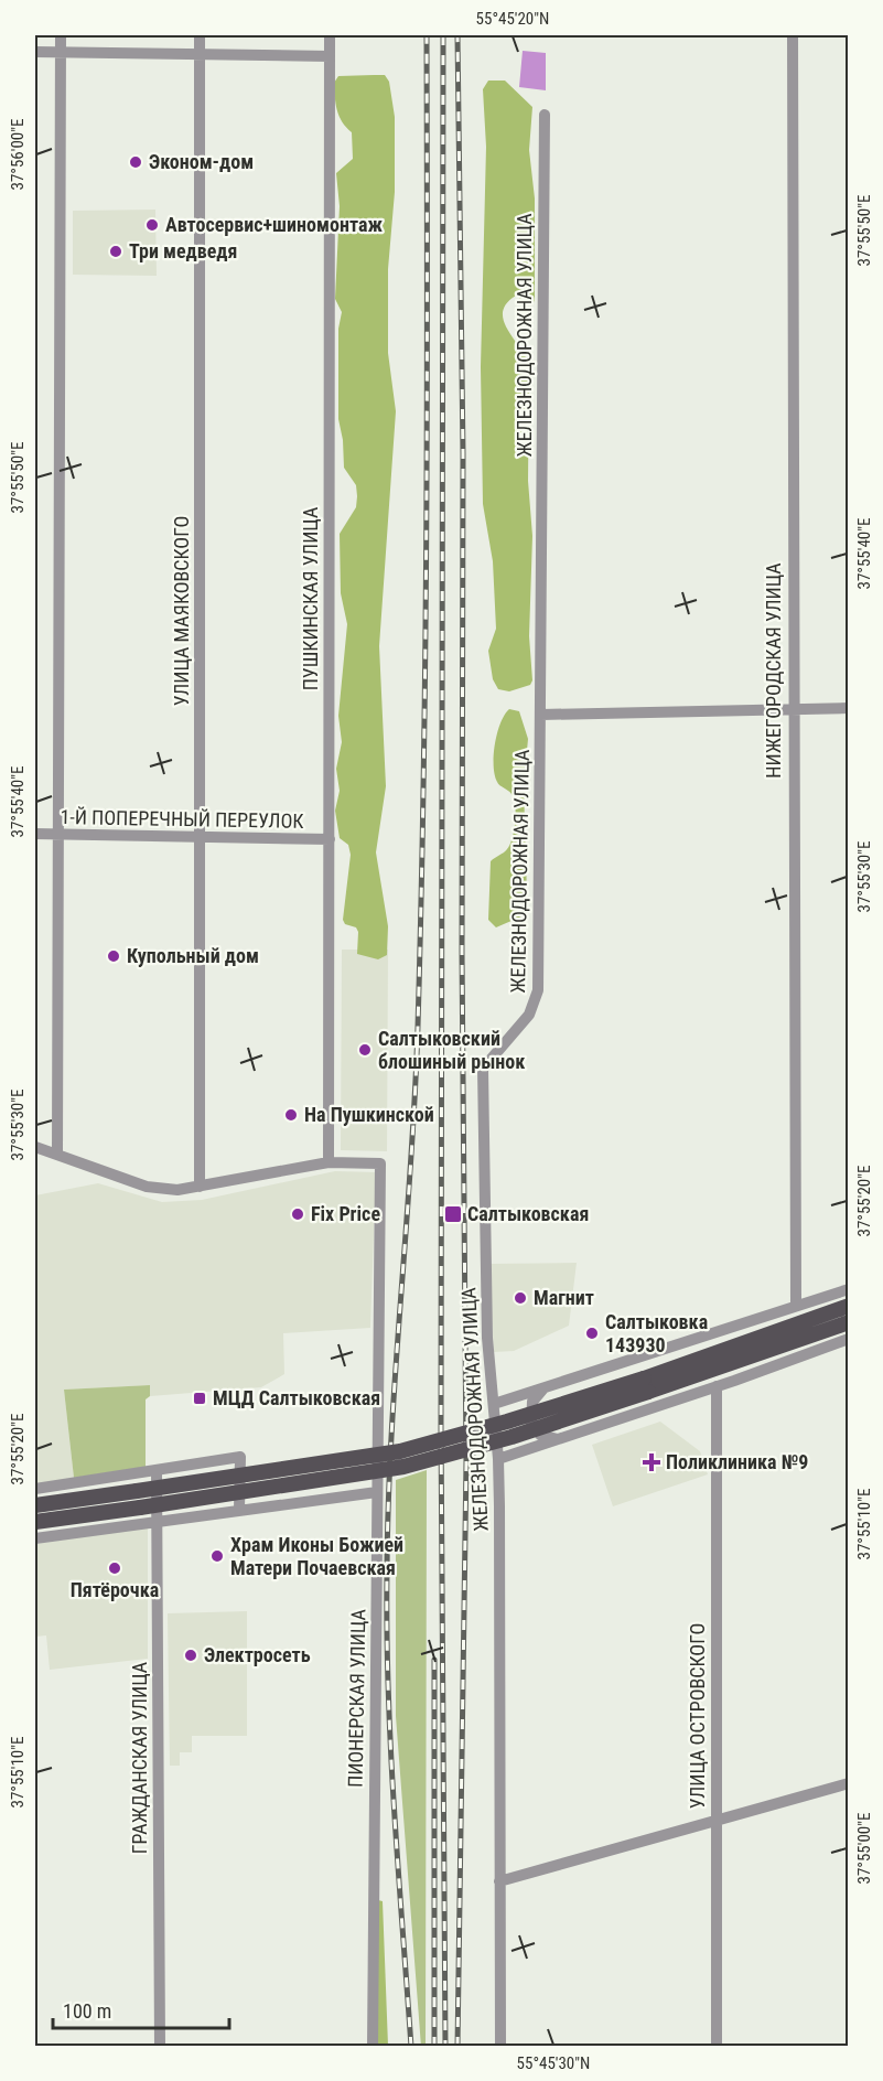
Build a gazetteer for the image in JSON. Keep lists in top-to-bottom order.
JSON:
{
  "streets": {
    "street": [
      "ЖЕЛЕЗНОДОРОЖНАЯ УЛИЦА",
      "ПУШКИНСКАЯ УЛИЦА",
      "УЛИЦА МАЯКОВСКОГО",
      "НИЖЕГОРОДСКАЯ УЛИЦА",
      "1-Й ПОПЕРЕЧНЫЙ ПЕРЕУЛОК",
      "ПИОНЕРСКАЯ УЛИЦА",
      "УЛИЦА ОСТРОВСКОГО",
      "ГРАЖДАНСКАЯ УЛИЦА"
    ]
  },
  "crossings": [
    ["ПУШКИНСКАЯ УЛИЦА", "1-Й ПОПЕРЕЧНЫЙ ПЕРЕУЛОК"],
    ["ПУШКИНСКАЯ УЛИЦА", "ПИОНЕРСКАЯ УЛИЦА"],
    ["УЛИЦА МАЯКОВСКОГО", "1-Й ПОПЕРЕЧНЫЙ ПЕРЕУЛОК"]
  ],
  "places": {
    "other": [
      "Эконом-дом",
      "Автосервис+шиномонтаж",
      "Три медведя",
      "Купольный дом",
      "Салтыковский блошиный рынок",
      "На Пушкинской",
      "Fix Price",
      "Магнит",
      "Салтыковка 143930",
      "Храм Иконы Божией Матери Почаевская",
      "Пятёрочка",
      "Электросеть"
    ],
    "transit": ["Салтыковская", "МЦД Салтыковская"],
    "health": ["Поликлиника №9"]
  },
  "scale_bar": "100 m",
  "coordinates": [
    "55°45'20\"N",
    "37°56'00\"E",
    "37°55'50\"E",
    "37°55'40\"E",
    "37°55'30\"E",
    "37°55'20\"E",
    "37°55'10\"E",
    "37°55'00\"E",
    "55°45'30\"N"
  ]
}
